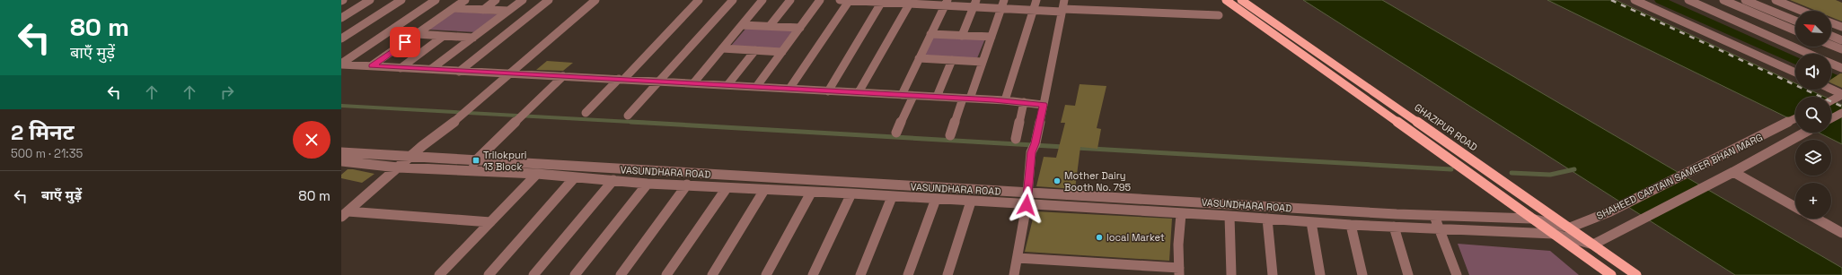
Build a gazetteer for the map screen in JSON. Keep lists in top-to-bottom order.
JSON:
{
  "streets": {
    "main road": ["GHAZIPUR ROAD"],
    "street": ["VASUNDHARA ROAD", "SHAHEED CAPTAIN SAMEER BHAN MARG"]
  },
  "crossings": [
    ["GHAZIPUR ROAD", "VASUNDHARA ROAD"],
    ["GHAZIPUR ROAD", "SHAHEED CAPTAIN SAMEER BHAN MARG"],
    ["VASUNDHARA ROAD", "SHAHEED CAPTAIN SAMEER BHAN MARG"]
  ],
  "places": {
    "transit": ["Trilokpuri 13 Block"],
    "other": ["Mother Dairy Booth No. 795", "local Market"]
  },
  "north": "top left",
  "page": {
    "turn": ["80 m", "बाएँ मुड़ें"],
    "map_buttons": "+",
    "heading": ["2 मिनट", "500 m · 21:35"],
    "list": [
      {
        "name": "बाएँ मुड़ें",
        "value": "80 m"
      }
    ]
  }
}
